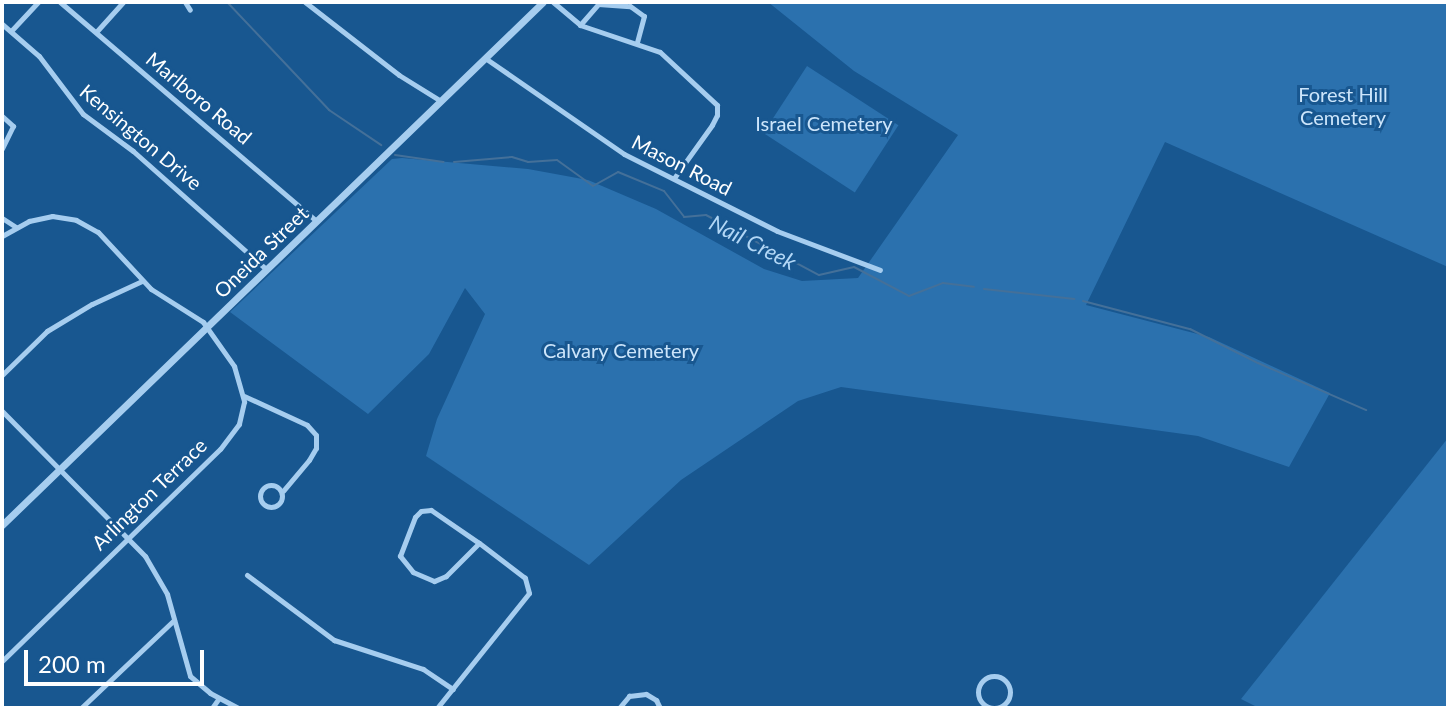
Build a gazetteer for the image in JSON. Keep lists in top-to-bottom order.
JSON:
{
  "streets": {
    "street": [
      "Marlboro Road",
      "Kensington Drive",
      "Mason Road",
      "Oneida Street",
      "Arlington Terrace"
    ]
  },
  "crossings": [
    ["Marlboro Road", "Oneida Street"],
    ["Kensington Drive", "Oneida Street"],
    ["Mason Road", "Oneida Street"]
  ],
  "water": ["Nail Creek"],
  "parks": ["Forest Hill Cemetery", "Israel Cemetery", "Calvary Cemetery"],
  "scale_bar": "200 m"
}
